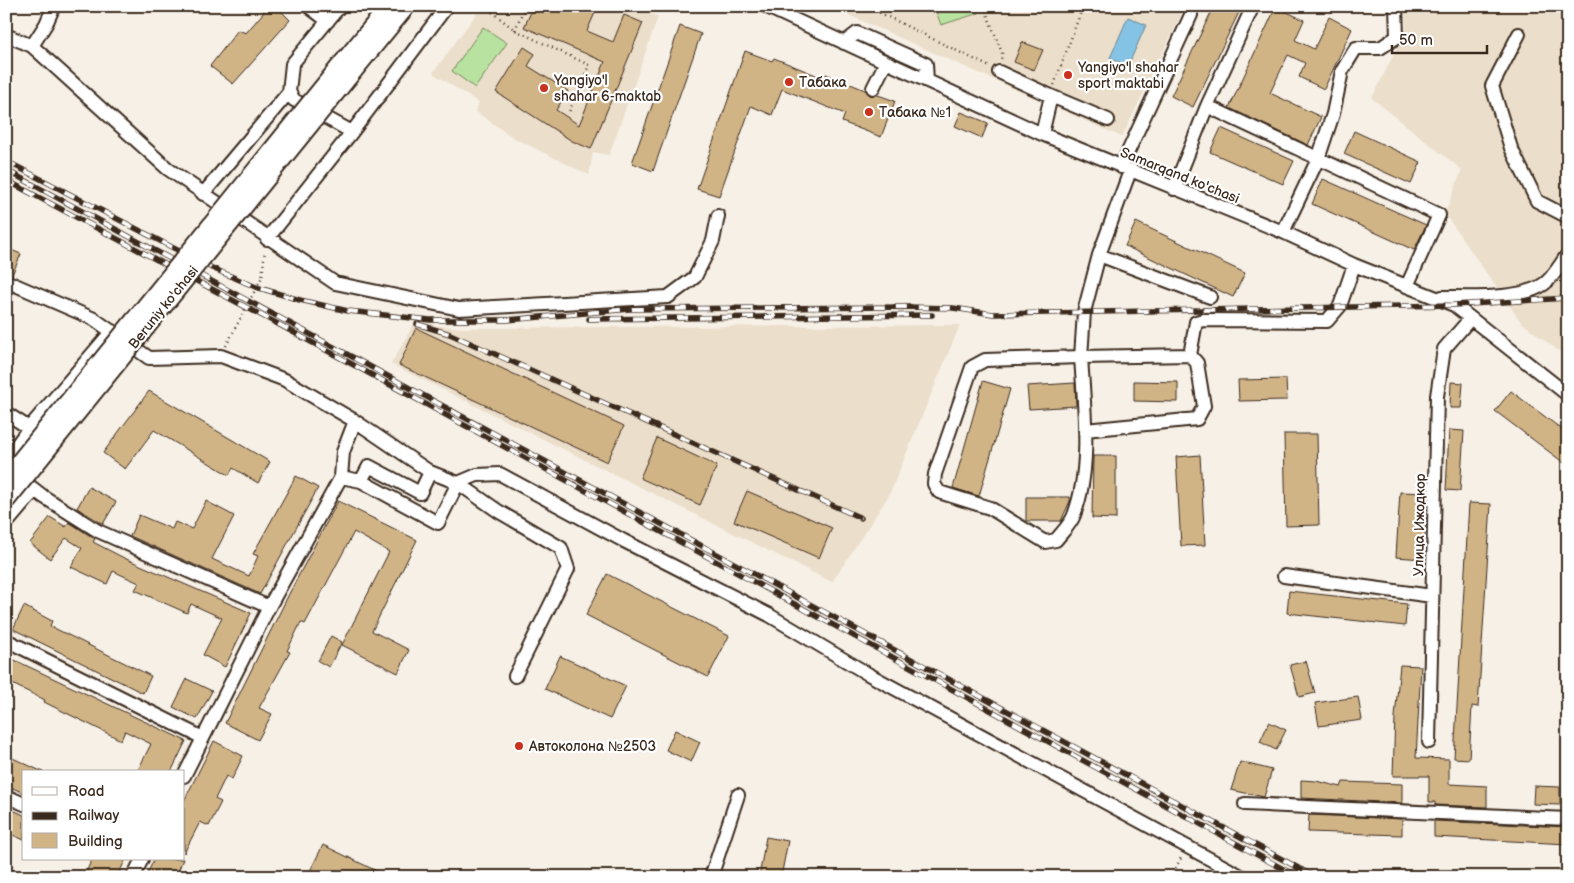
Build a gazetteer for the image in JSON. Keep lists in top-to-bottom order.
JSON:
{
  "streets": {
    "main road": ["Beruniy ko'chasi"],
    "street": ["Samarqand ko'chasi", "Улица Ижодкор"]
  },
  "crossings": [
    ["Samarqand ko'chasi", "Улица Ижодкор"]
  ],
  "places": [
    "Yangiyo'l shahar sport maktabi",
    "Табака",
    "Yangiyo'l shahar 6-maktab",
    "Табака №1",
    "Автоколона №2503"
  ],
  "legend": ["Road", "Railway", "Building"],
  "scale_bar": "50 m"
}
